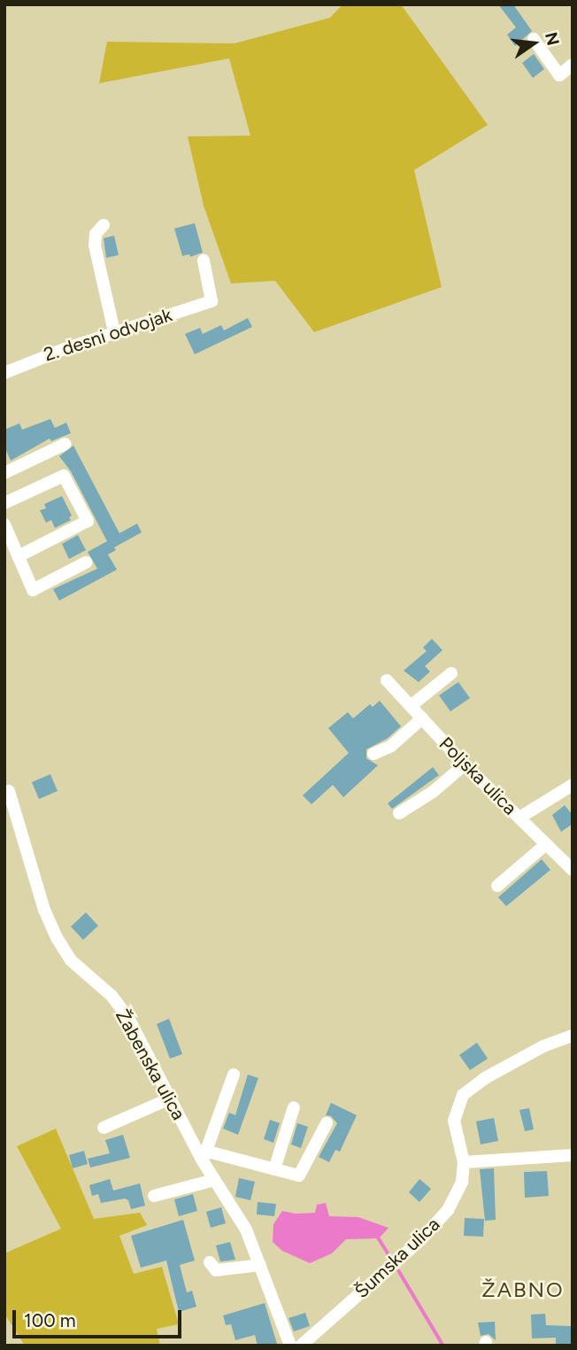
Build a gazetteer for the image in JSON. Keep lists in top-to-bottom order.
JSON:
{
  "streets": {
    "street": [
      "2. desni odvojak",
      "Poljska ulica",
      "Žabenska ulica",
      "Šumska ulica"
    ]
  },
  "districts": ["ŽABNO"],
  "scale_bar": "100 m",
  "north": "right"
}
